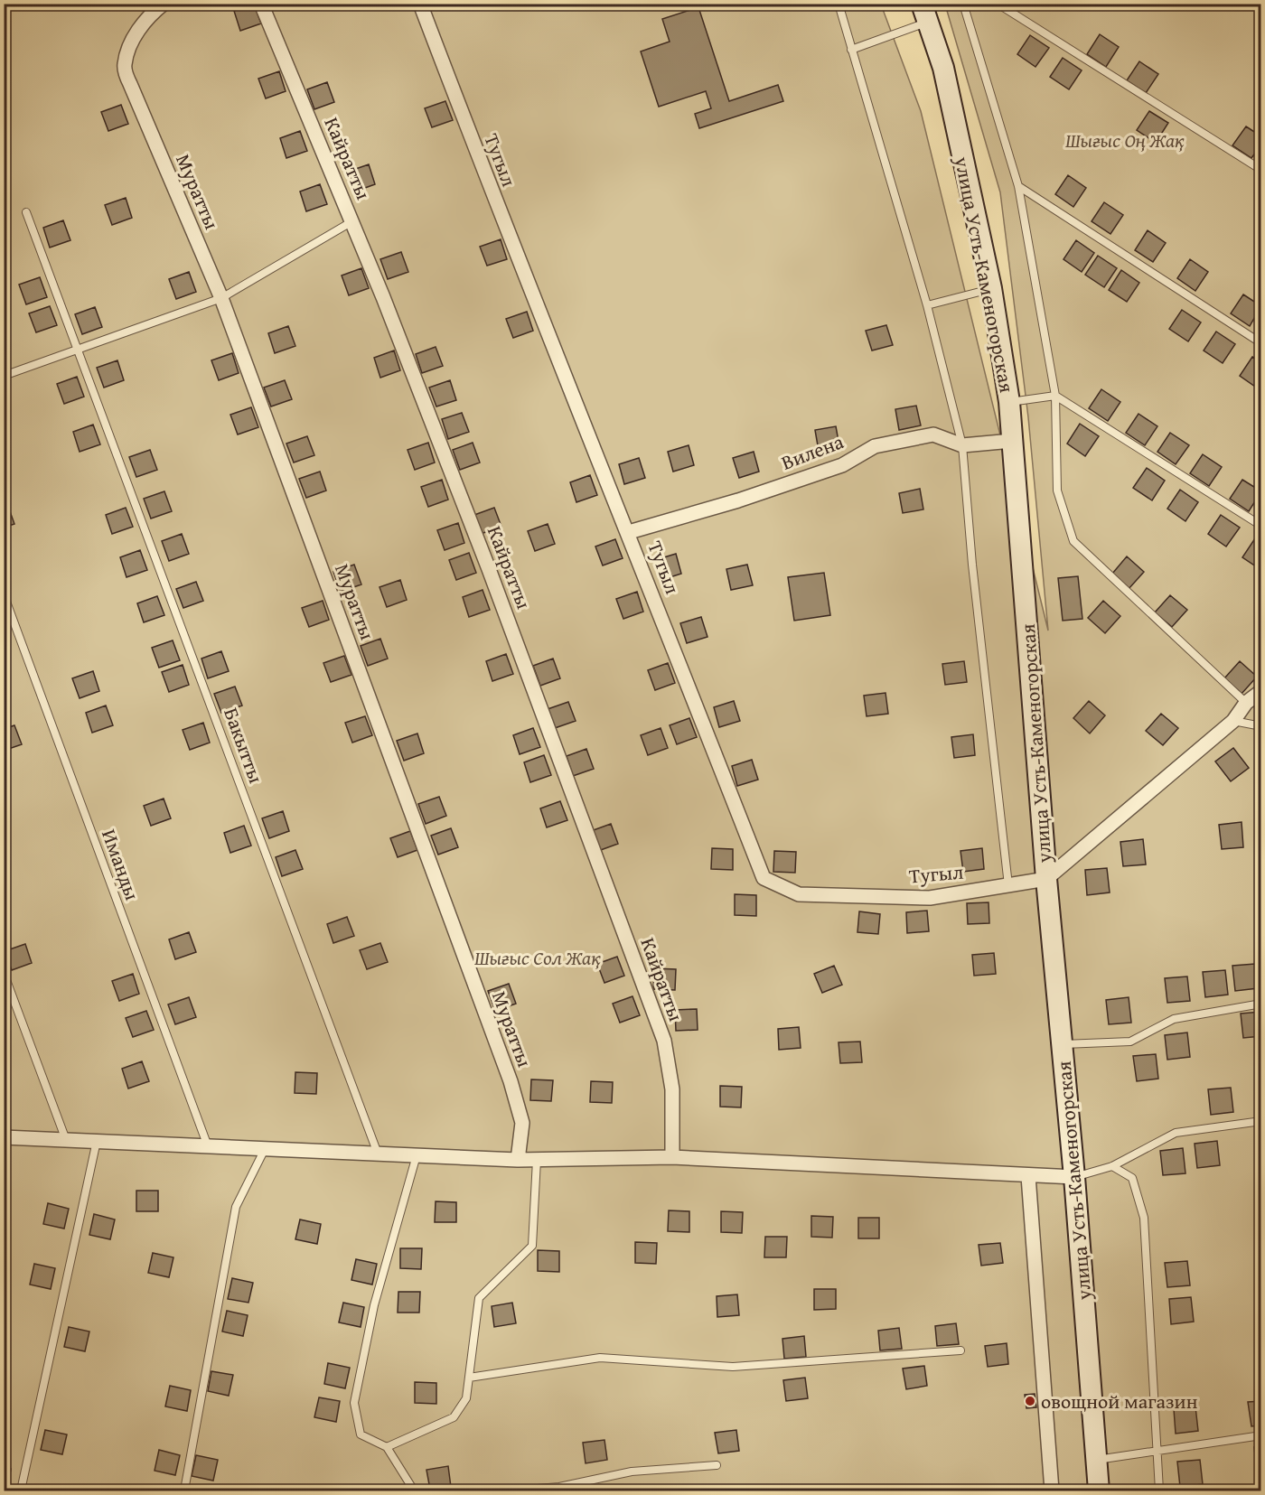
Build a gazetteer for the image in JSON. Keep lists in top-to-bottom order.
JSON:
{
  "streets": {
    "street": [
      "Кайратты",
      "Тугыл",
      "Муратты",
      "улица Усть-Каменогорская",
      "Вилена"
    ],
    "lane": ["Бакытты", "Иманды"]
  },
  "crossings": [
    ["Тугыл", "улица Усть-Каменогорская"],
    ["Тугыл", "Вилена"],
    ["улица Усть-Каменогорская", "Вилена"]
  ],
  "parks": ["Шығыс Оң Жақ", "Шығыс Сол Жақ"],
  "places": ["овощной магазин"]
}
